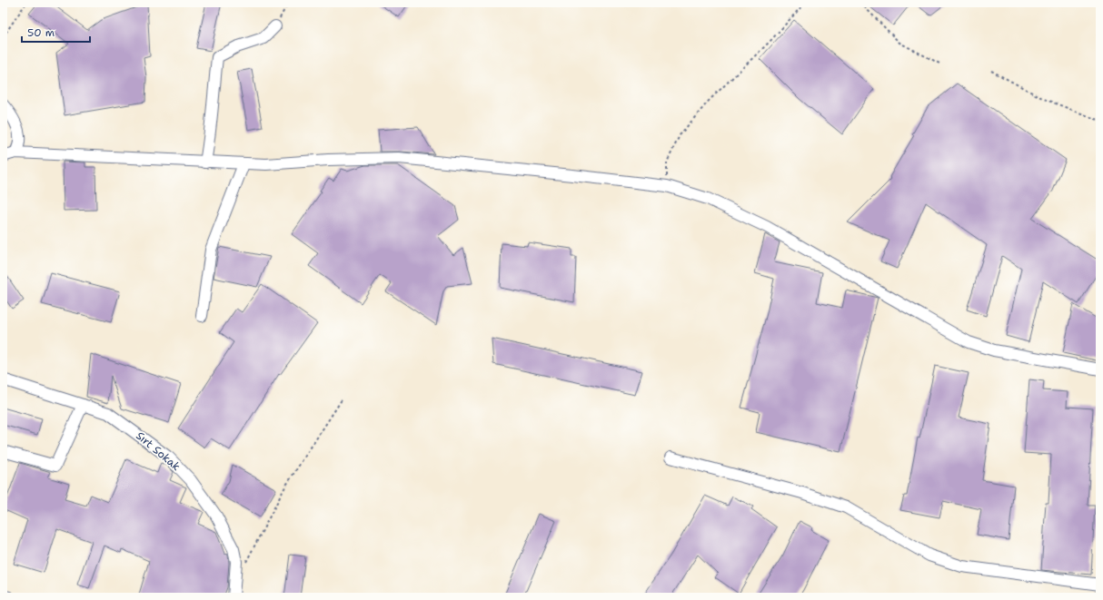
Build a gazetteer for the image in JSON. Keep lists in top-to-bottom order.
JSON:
{
  "streets": {
    "street": ["Sırt Sokak"]
  },
  "scale_bar": "50 m"
}
